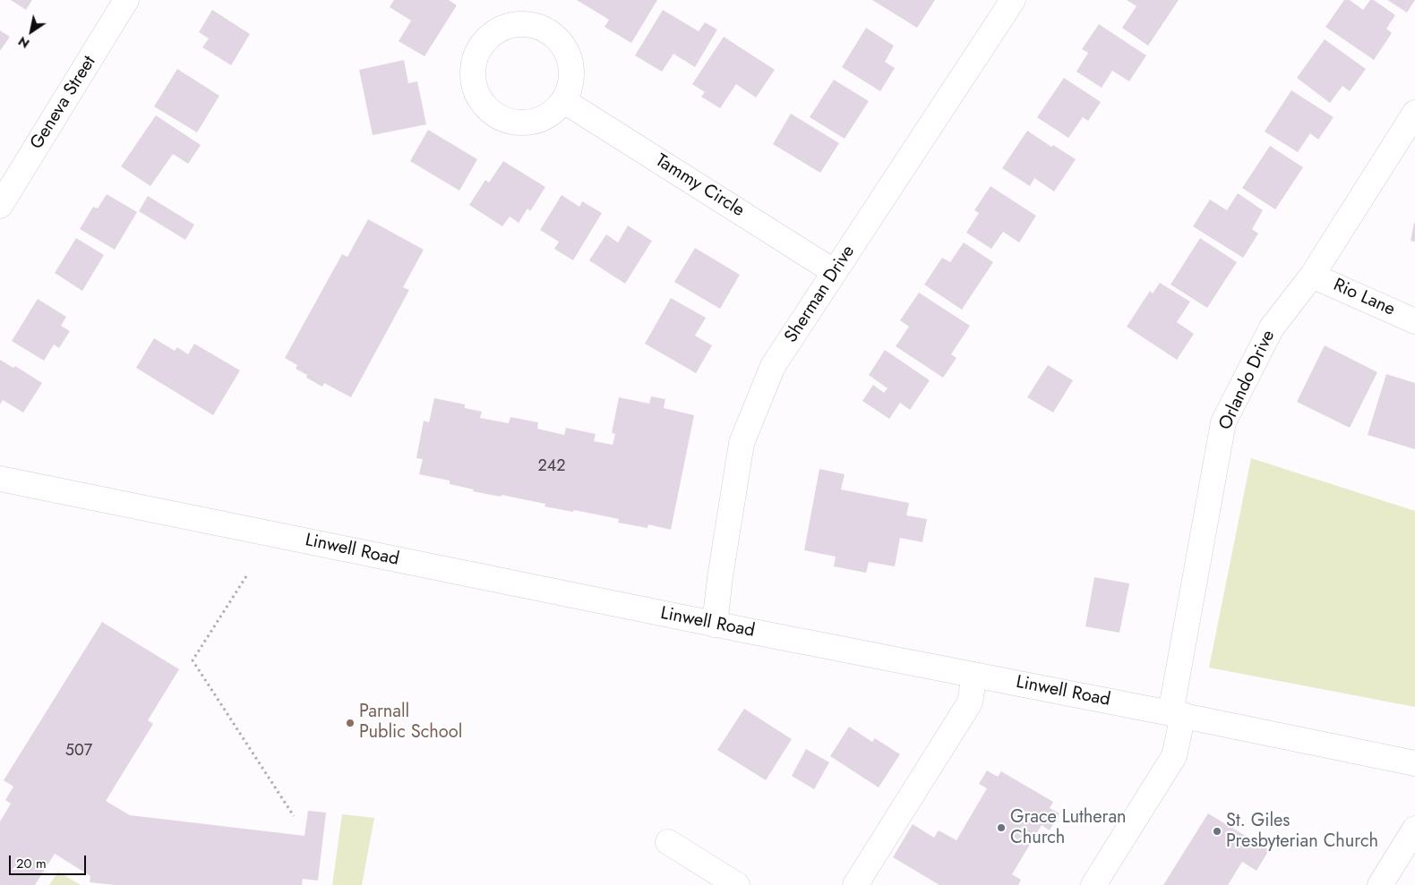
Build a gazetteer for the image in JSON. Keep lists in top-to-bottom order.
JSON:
{
  "streets": {
    "street": [
      "Geneva Street",
      "Tammy Circle",
      "Sherman Drive",
      "Rio Lane",
      "Orlando Drive",
      "Linwell Road"
    ]
  },
  "crossings": [
    ["Tammy Circle", "Sherman Drive"],
    ["Sherman Drive", "Linwell Road"],
    ["Rio Lane", "Orlando Drive"],
    ["Orlando Drive", "Linwell Road"]
  ],
  "places": ["Parnall Public School", "Grace Lutheran Church", "St. Giles Presbyterian Church"],
  "house_numbers": ["242", "507"],
  "scale_bar": "20 m",
  "north": "bottom left"
}
